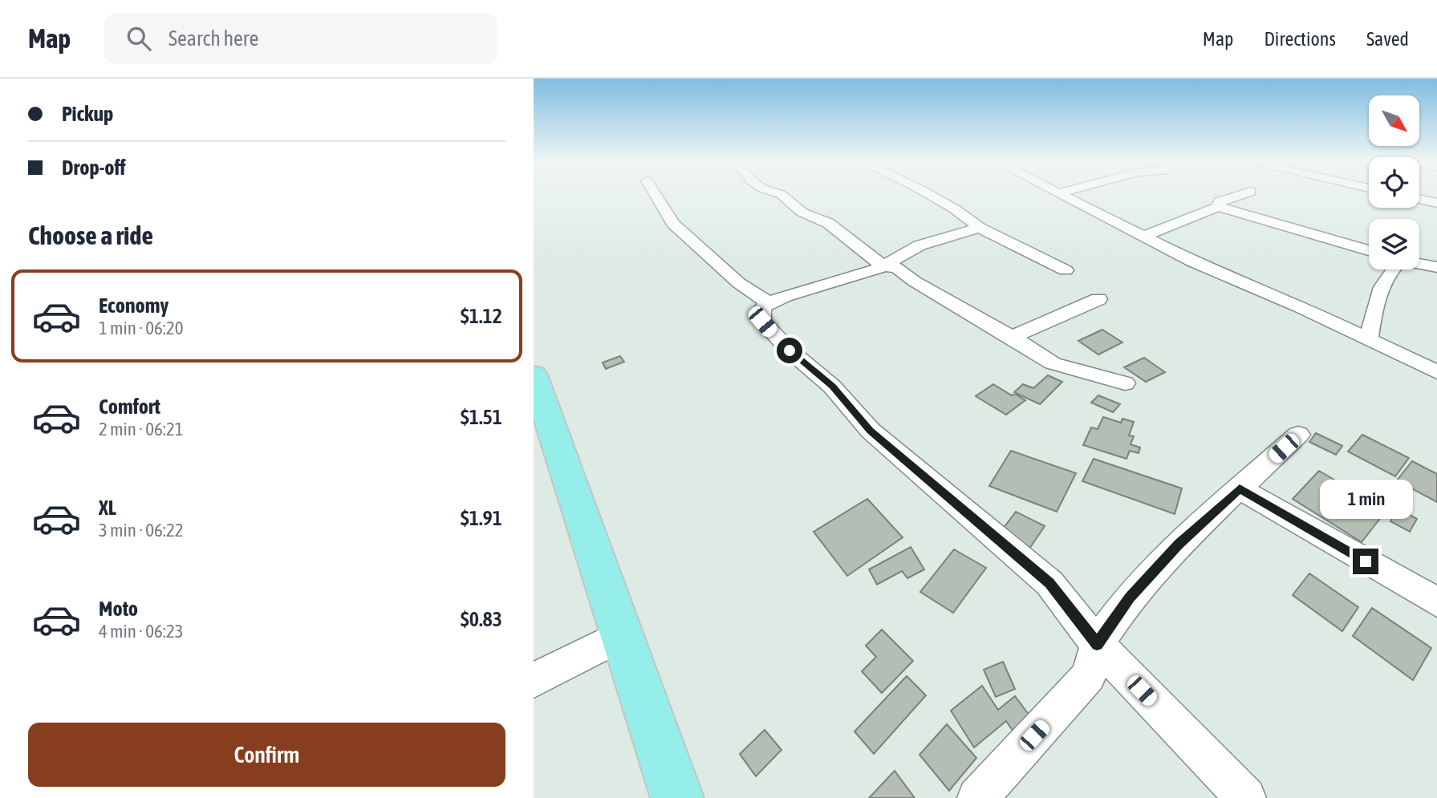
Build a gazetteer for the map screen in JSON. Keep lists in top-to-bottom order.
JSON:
{
  "north": "bottom right",
  "page": {
    "header": "Map",
    "search": "Search here",
    "nav": ["Map", "Directions", "Saved"],
    "banner": ["Pickup", "Drop-off"],
    "heading": "Choose a ride",
    "list": [
      {
        "name": "Economy",
        "note": "1 min · 06:20",
        "value": "$1.12"
      },
      {
        "name": "Comfort",
        "note": "2 min · 06:21",
        "value": "$1.51"
      },
      {
        "name": "XL",
        "note": "3 min · 06:22",
        "value": "$1.91"
      },
      {
        "name": "Moto",
        "note": "4 min · 06:23",
        "value": "$0.83"
      }
    ],
    "bubble": "1 min",
    "buttons": "Confirm"
  }
}
